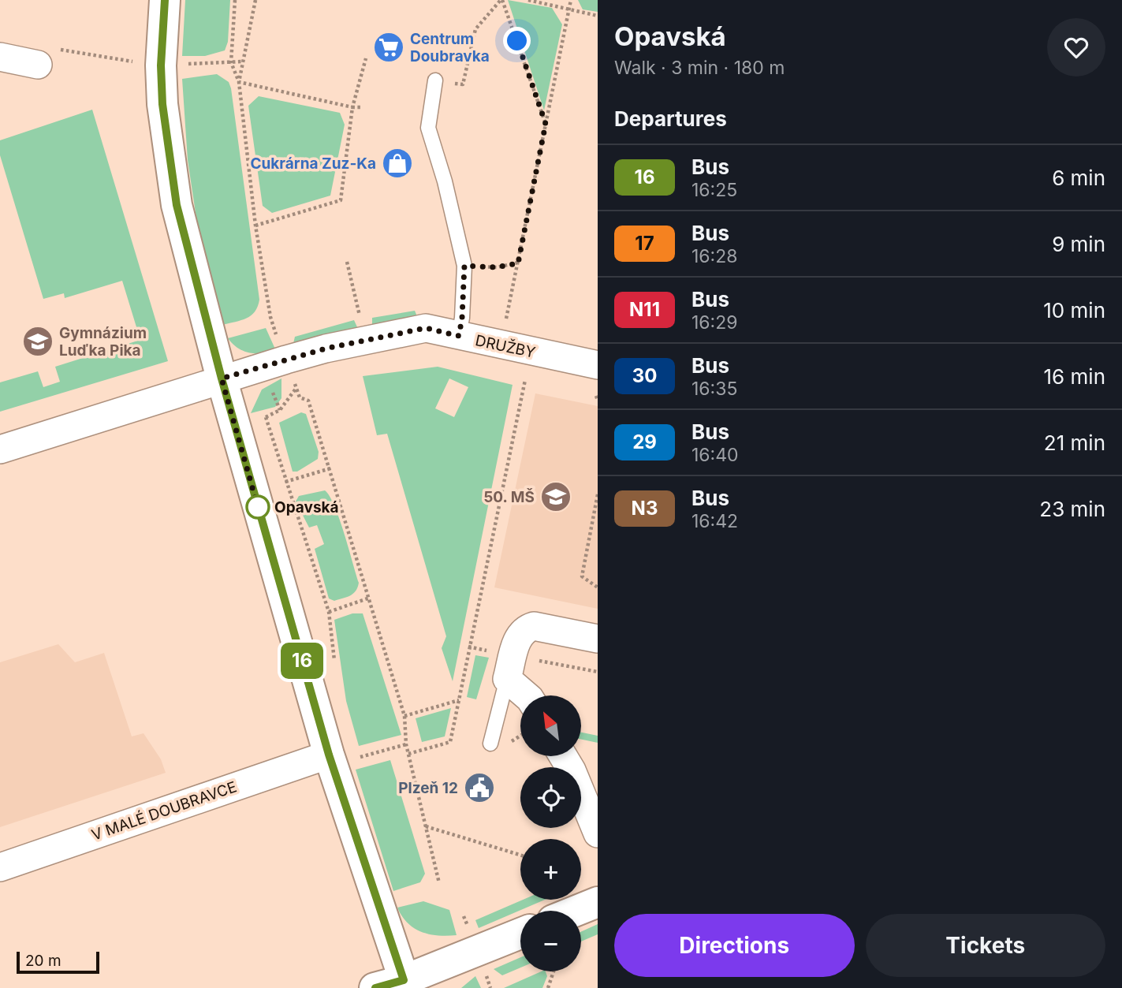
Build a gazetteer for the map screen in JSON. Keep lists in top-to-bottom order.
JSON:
{
  "streets": {
    "street": ["DRUŽBY", "V MALÉ DOUBRAVCE"]
  },
  "places": {
    "supermarket": ["Centrum Doubravka"],
    "shop": ["Cukrárna Zuz-Ka"],
    "school or university": ["Gymnázium Luďka Pika", "50. MŠ"],
    "other": ["Opavská"],
    "public building": ["Plzeň 12"]
  },
  "lines": ["bus line 16"],
  "scale_bar": "20 m",
  "north": "top left",
  "page": {
    "on_map": "16",
    "heading": [
      ["Opavská", "Walk · 3 min · 180 m"],
      "Departures"
    ],
    "list": [
      {
        "mark": "16",
        "name": "Bus",
        "note": "16:25",
        "value": "6 min"
      },
      {
        "mark": "17",
        "name": "Bus",
        "note": "16:28",
        "value": "9 min"
      },
      {
        "mark": "N11",
        "name": "Bus",
        "note": "16:29",
        "value": "10 min"
      },
      {
        "mark": "30",
        "name": "Bus",
        "note": "16:35",
        "value": "16 min"
      },
      {
        "mark": "29",
        "name": "Bus",
        "note": "16:40",
        "value": "21 min"
      },
      {
        "mark": "N3",
        "name": "Bus",
        "note": "16:42",
        "value": "23 min"
      }
    ],
    "map_buttons": ["+", "−"],
    "buttons": ["Directions", "Tickets"],
    "scale": "20 m"
  }
}
